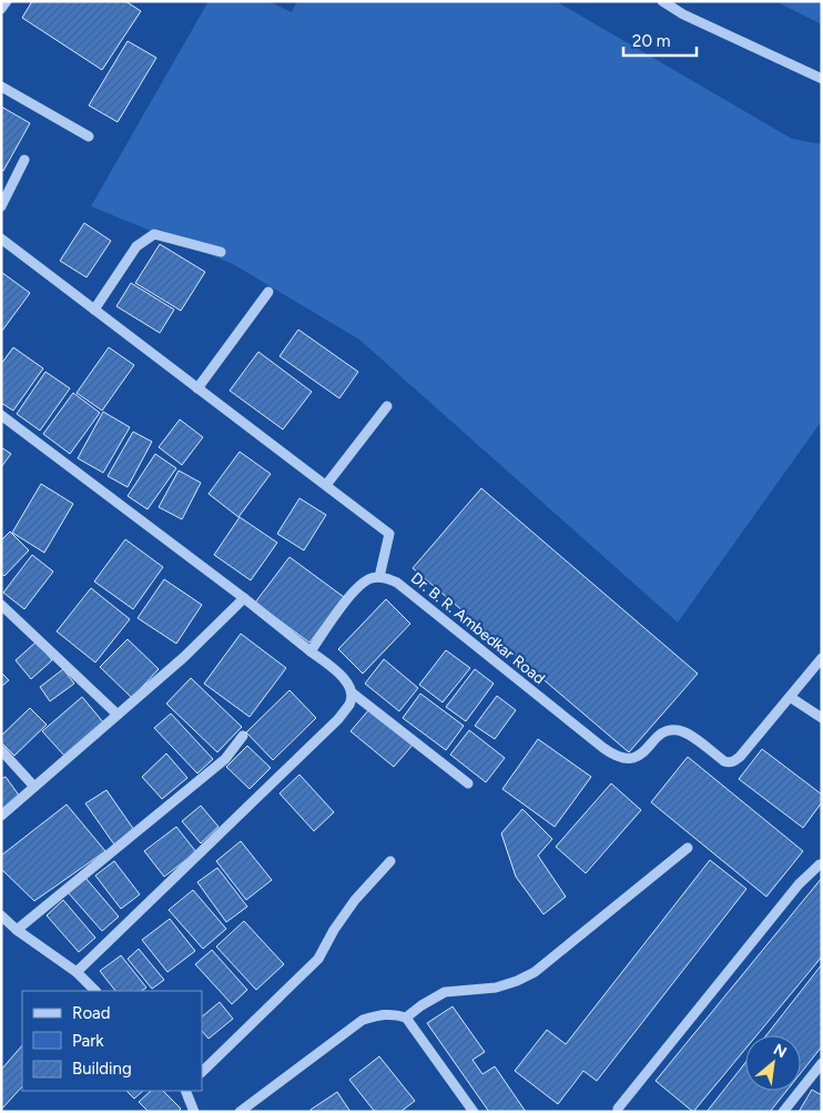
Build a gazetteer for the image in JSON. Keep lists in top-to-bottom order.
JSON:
{
  "streets": {
    "street": ["Dr. B. R. Ambedkar Road"]
  },
  "legend": ["Road", "Park", "Building"],
  "scale_bar": "20 m",
  "north": "top right"
}
